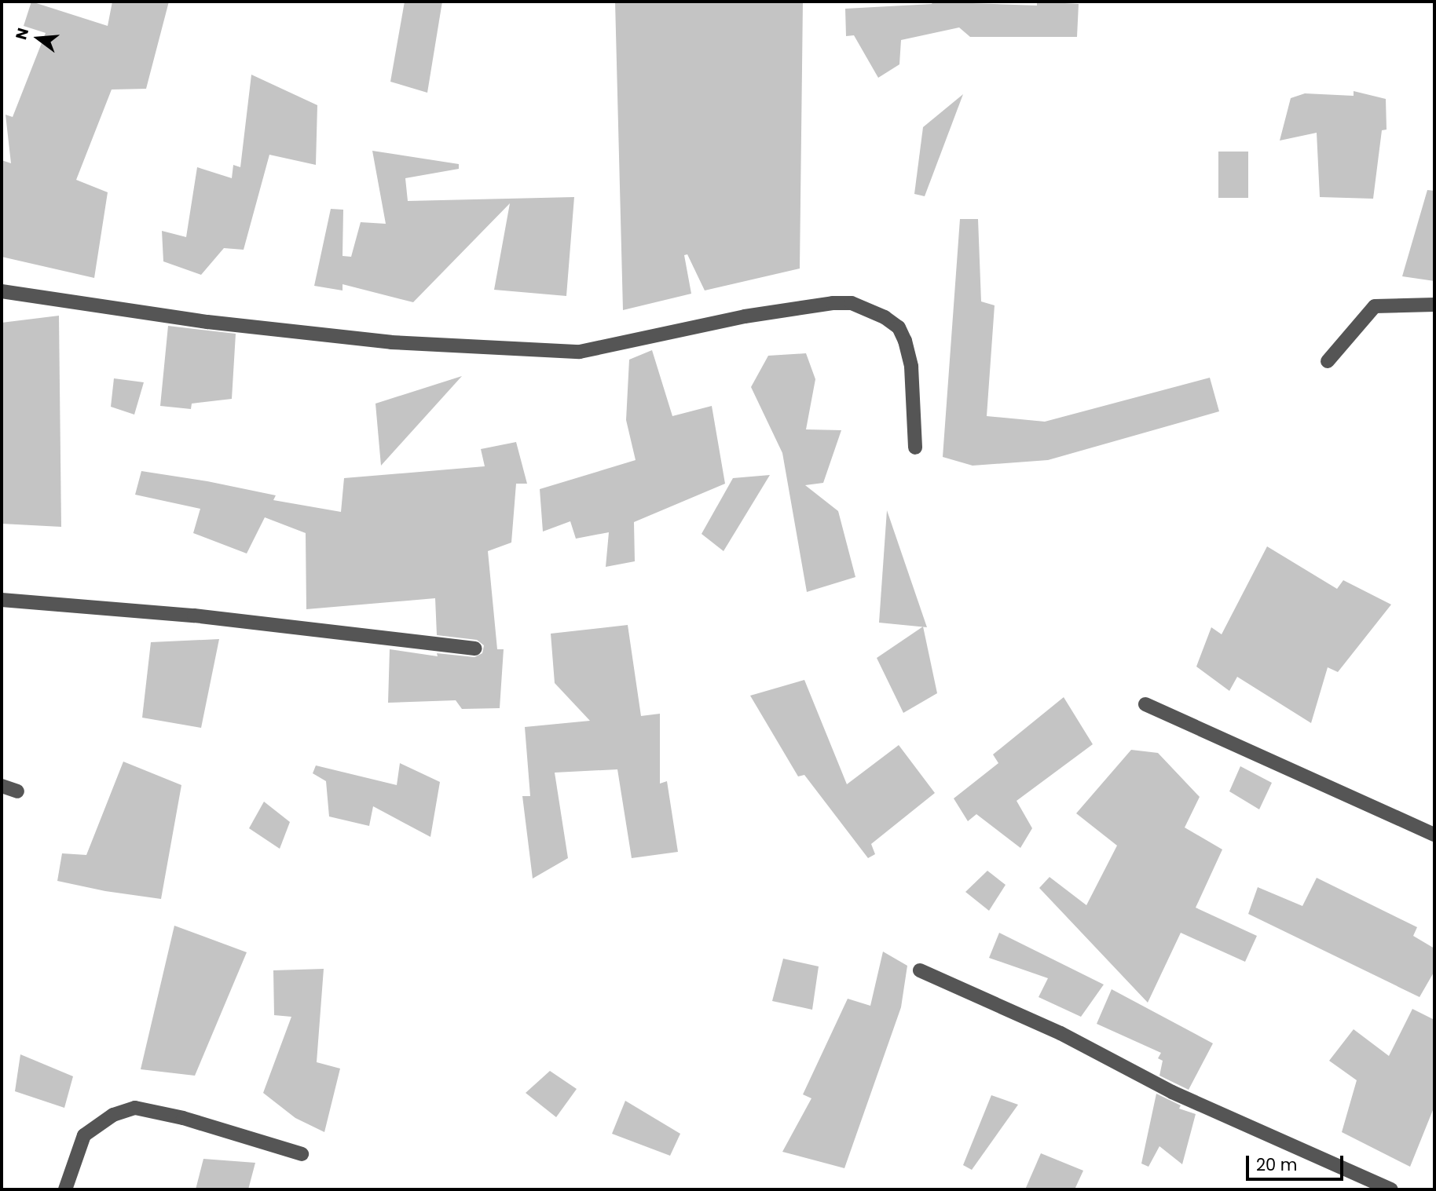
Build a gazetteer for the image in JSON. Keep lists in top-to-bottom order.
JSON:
{
  "scale_bar": "20 m",
  "north": "left"
}
